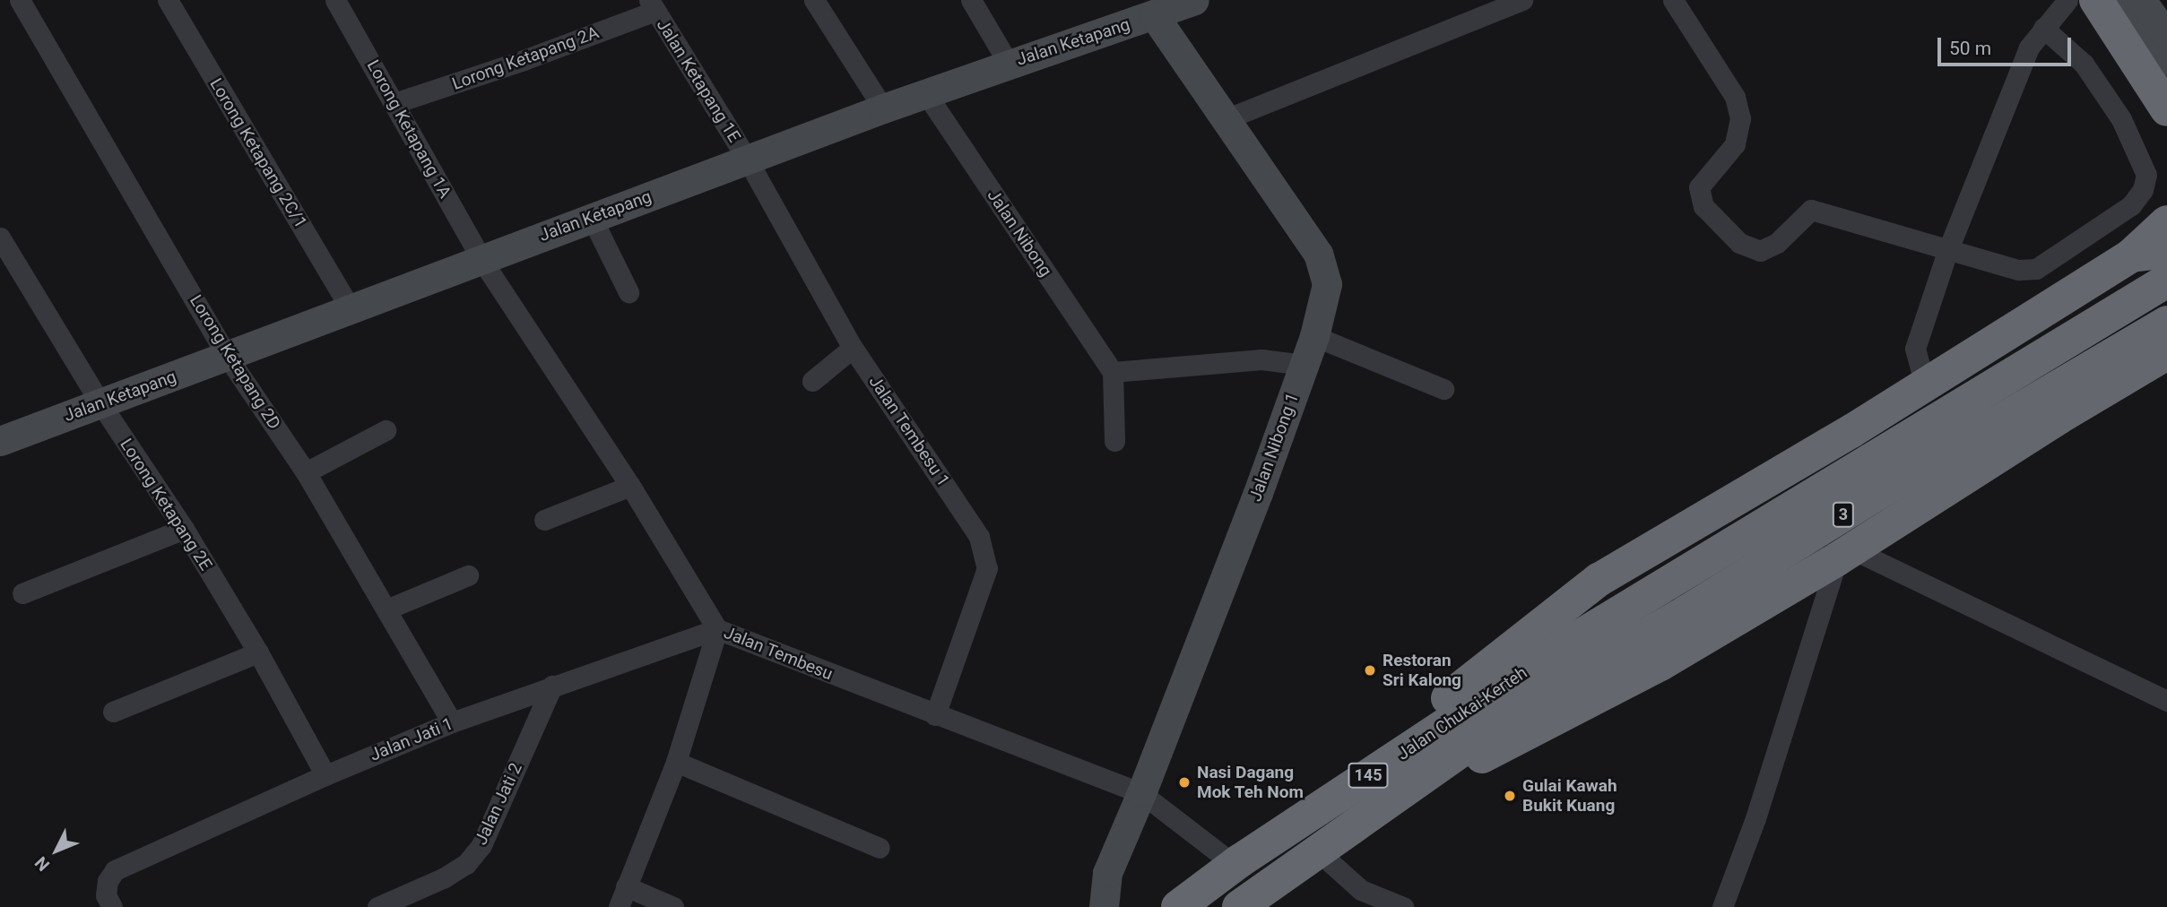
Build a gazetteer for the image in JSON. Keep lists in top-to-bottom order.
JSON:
{
  "streets": {
    "highway": ["3", "Jalan Chukai-Kerteh", "145"],
    "street": [
      "Jalan Ketapang",
      "Lorong Ketapang 2A",
      "Jalan Ketapang 1E",
      "Lorong Ketapang 1A",
      "Lorong Ketapang 2C/1",
      "Jalan Nibong",
      "Lorong Ketapang 2D",
      "Jalan Tembesu 1",
      "Jalan Nibong 1",
      "Lorong Ketapang 2E",
      "Jalan Tembesu",
      "Jalan Jati 1",
      "Jalan Jati 2"
    ]
  },
  "crossings": [
    ["Jalan Ketapang", "Jalan Ketapang 1E"],
    ["Jalan Ketapang", "Lorong Ketapang 1A"],
    ["Jalan Ketapang", "Lorong Ketapang 2C/1"],
    ["Jalan Ketapang", "Jalan Nibong"],
    ["Jalan Ketapang", "Lorong Ketapang 2D"],
    ["Jalan Ketapang", "Jalan Tembesu 1"],
    ["Jalan Ketapang", "Jalan Nibong 1"],
    ["Jalan Ketapang", "Lorong Ketapang 2E"],
    ["Jalan Ketapang", "Jalan Tembesu"],
    ["Lorong Ketapang 2A", "Jalan Ketapang 1E"],
    ["Lorong Ketapang 2A", "Lorong Ketapang 1A"],
    ["Jalan Ketapang 1E", "Jalan Tembesu 1"],
    ["Lorong Ketapang 1A", "Jalan Tembesu"],
    ["Lorong Ketapang 2D", "Jalan Jati 1"],
    ["Jalan Tembesu 1", "Jalan Tembesu"],
    ["Jalan Nibong 1", "Jalan Tembesu"],
    ["Lorong Ketapang 2E", "Jalan Jati 1"],
    ["3", "Jalan Chukai-Kerteh"],
    ["Jalan Tembesu", "Jalan Chukai-Kerteh"],
    ["Jalan Tembesu", "Jalan Jati 1"],
    ["Jalan Jati 1", "Jalan Jati 2"]
  ],
  "places": ["Restoran Sri Kalong", "Nasi Dagang Mok Teh Nom", "Gulai Kawah Bukit Kuang"],
  "scale_bar": "50 m",
  "north": "bottom left"
}
